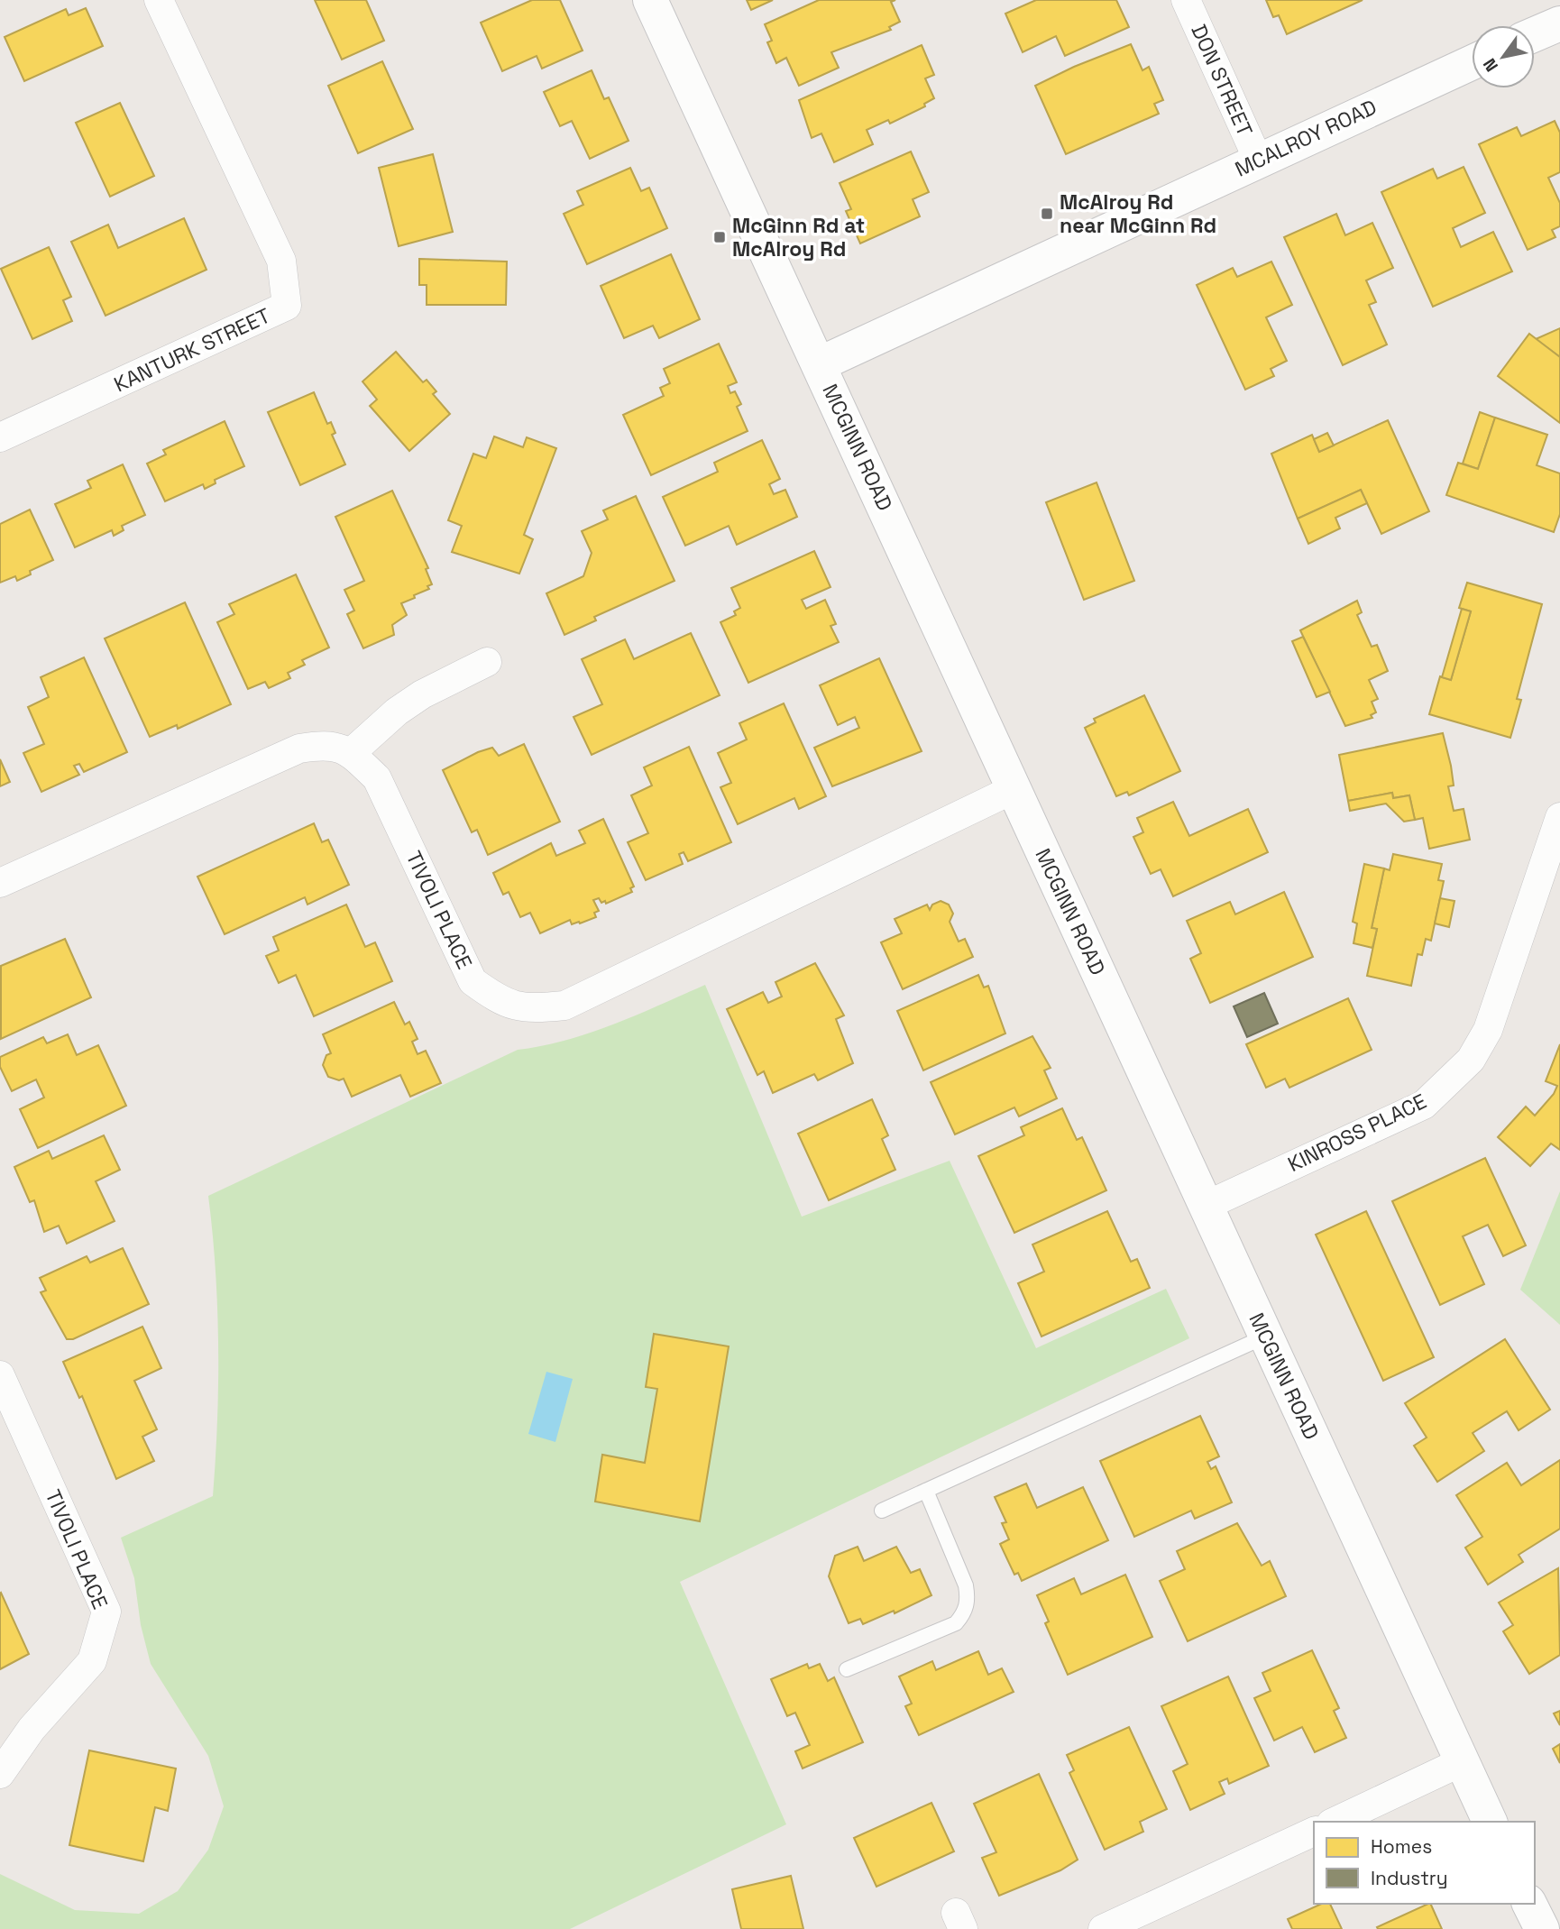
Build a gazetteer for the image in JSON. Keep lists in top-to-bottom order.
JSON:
{
  "streets": {
    "street": [
      "DON STREET",
      "MCALROY ROAD",
      "KANTURK STREET",
      "MCGINN ROAD",
      "TIVOLI PLACE",
      "KINROSS PLACE"
    ]
  },
  "crossings": [
    ["DON STREET", "MCALROY ROAD"],
    ["MCALROY ROAD", "MCGINN ROAD"],
    ["MCGINN ROAD", "TIVOLI PLACE"],
    ["MCGINN ROAD", "KINROSS PLACE"]
  ],
  "places": {
    "transit": ["McAlroy Rd near McGinn Rd", "McGinn Rd at McAlroy Rd"]
  },
  "legend": ["Homes", "Industry"],
  "north": "bottom left"
}
